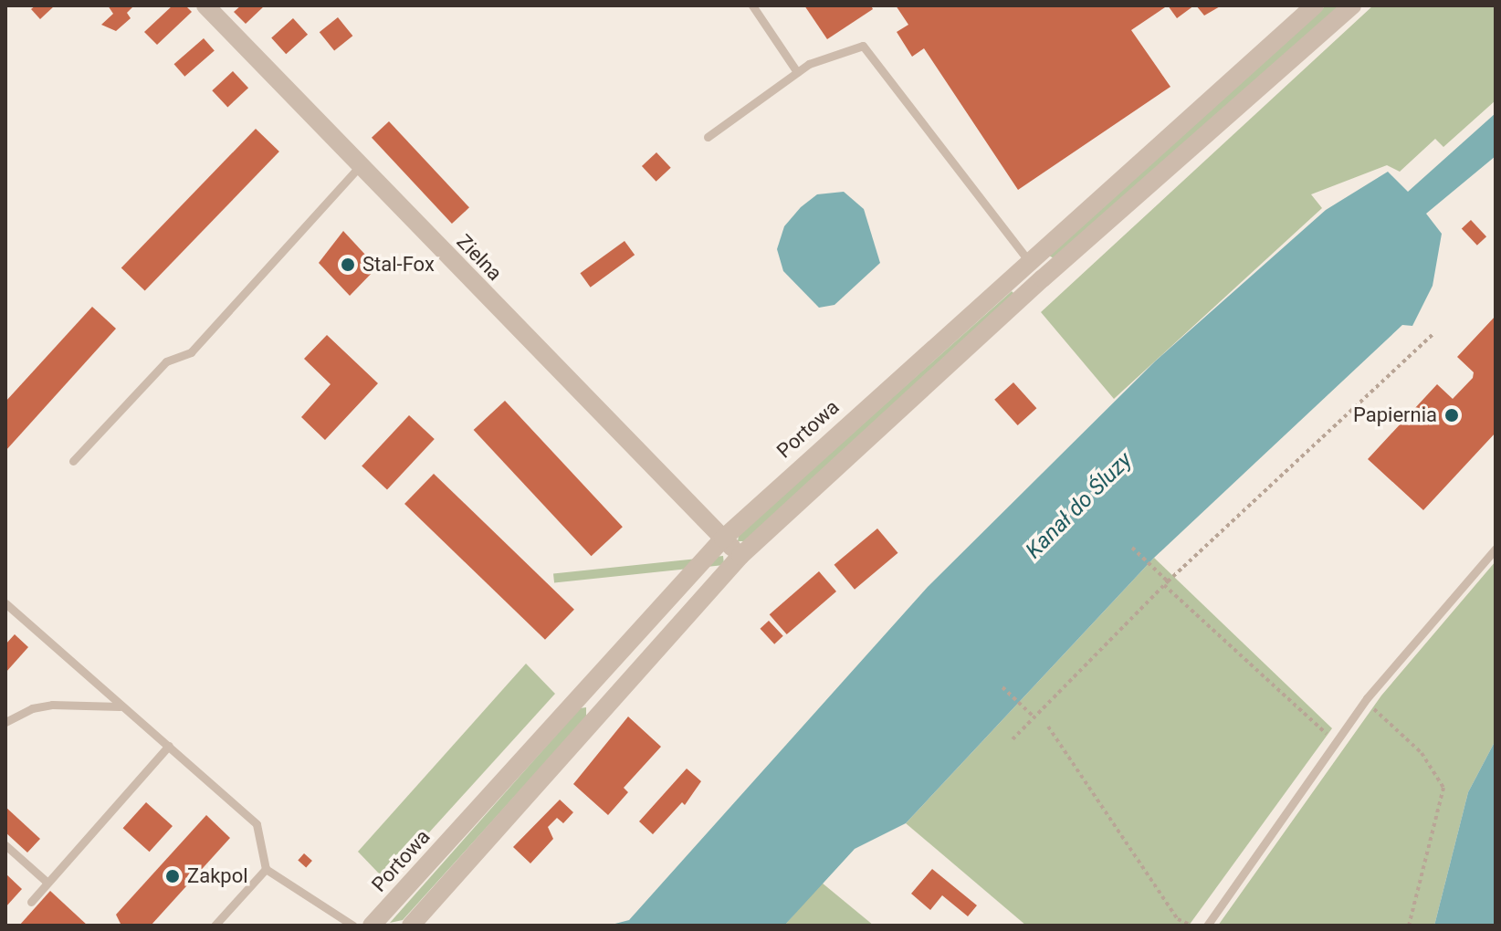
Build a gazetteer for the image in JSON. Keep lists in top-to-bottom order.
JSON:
{
  "streets": {
    "street": ["Zielna", "Portowa"]
  },
  "crossings": [
    ["Zielna", "Portowa"]
  ],
  "water": ["Kanał do Śluzy"],
  "places": ["Stal-Fox", "Papiernia", "Zakpol"]
}
